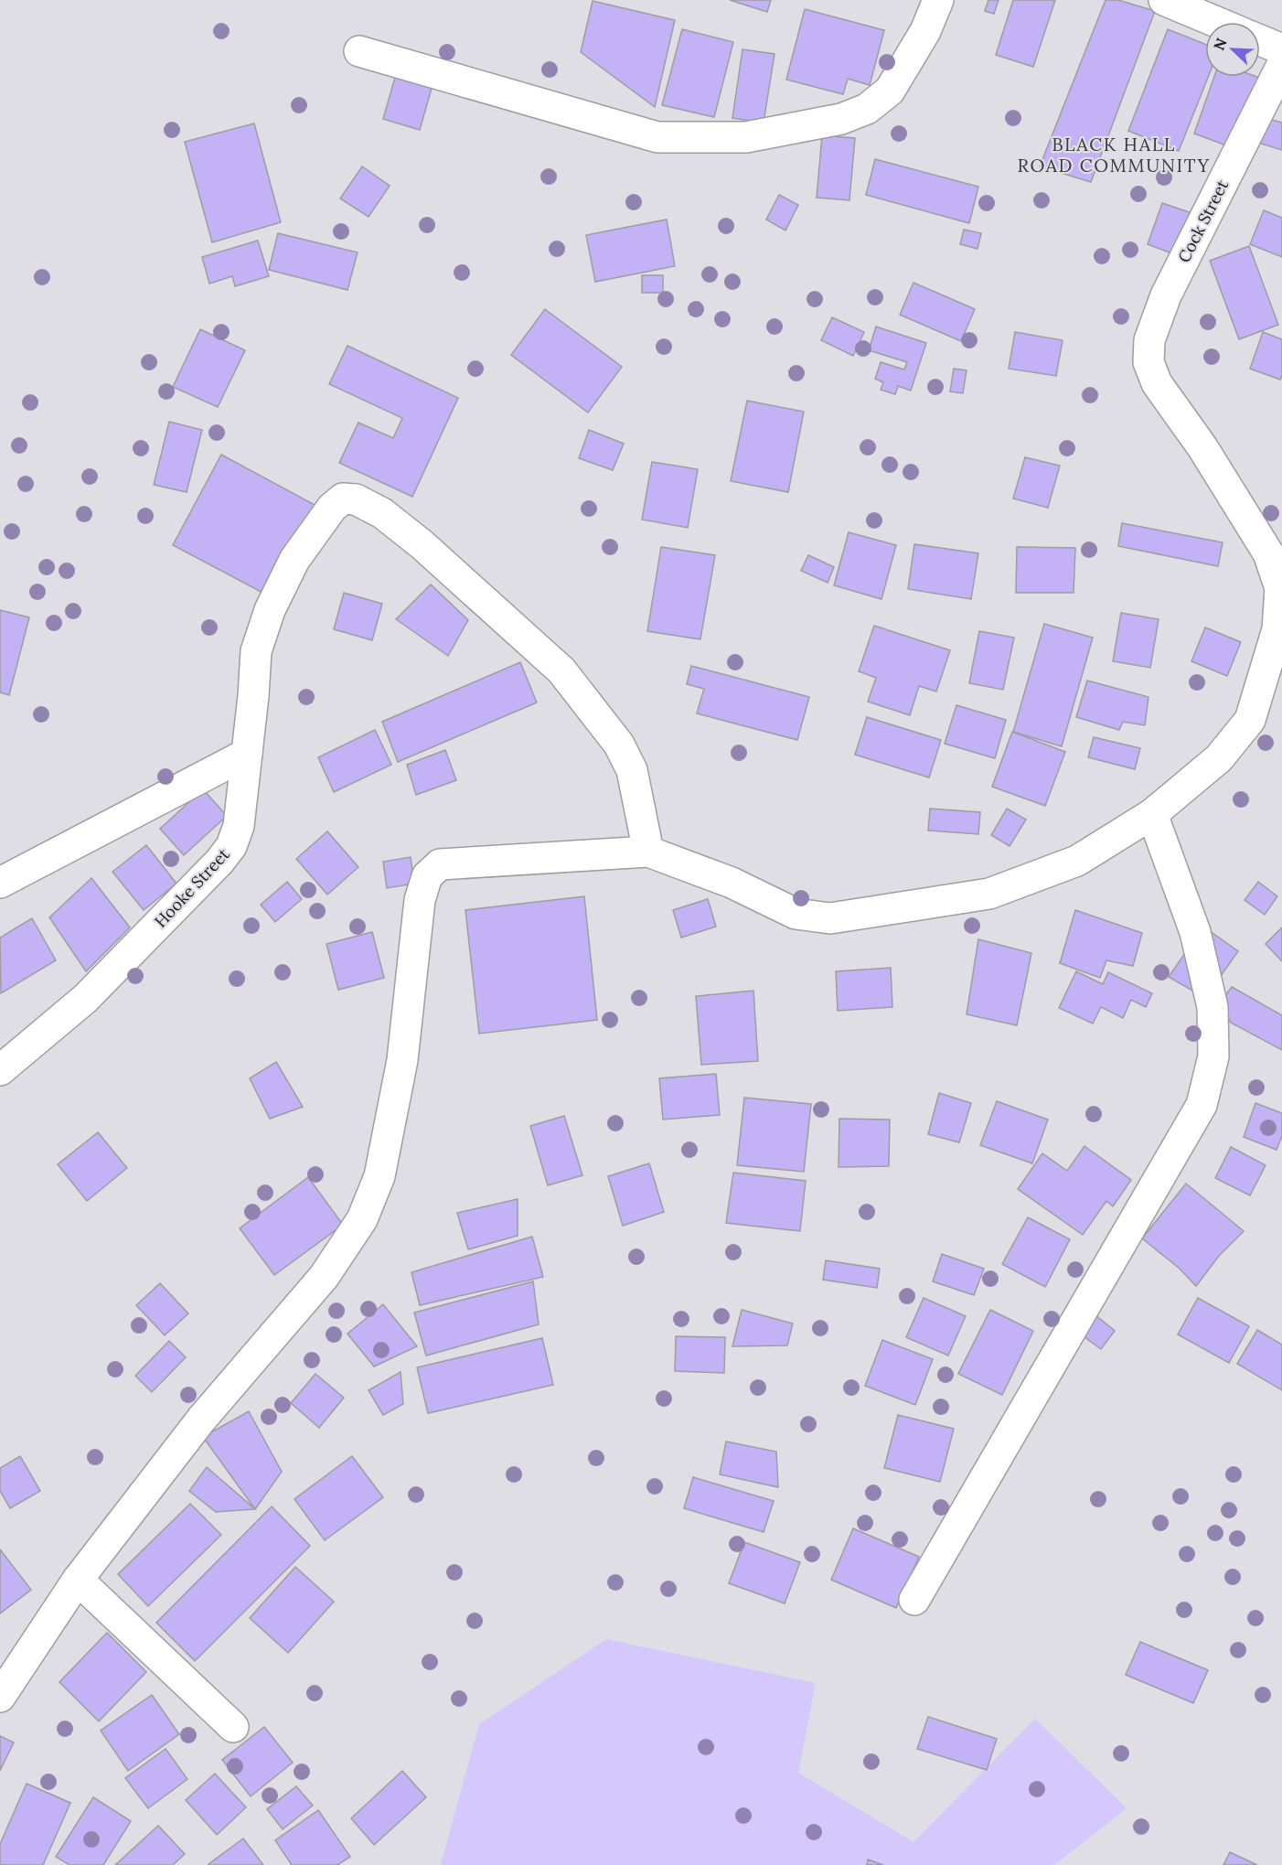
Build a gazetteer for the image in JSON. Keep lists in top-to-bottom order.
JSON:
{
  "streets": {
    "street": ["Cock Street", "Hooke Street"]
  },
  "crossings": [
    ["Cock Street", "Hooke Street"]
  ],
  "districts": ["BLACK HALL ROAD COMMUNITY"],
  "north": "top left"
}
